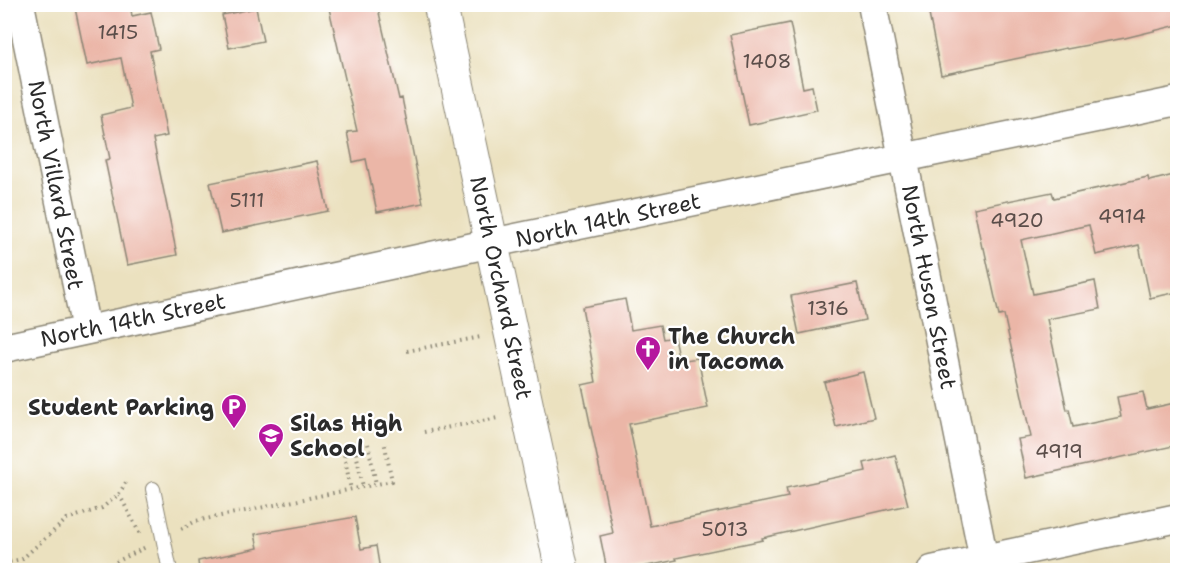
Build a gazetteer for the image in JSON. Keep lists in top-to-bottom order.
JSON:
{
  "streets": {
    "street": [
      "North Villard Street",
      "North 14th Street",
      "North Huson Street",
      "North Orchard Street"
    ]
  },
  "crossings": [
    ["North Villard Street", "North 14th Street"],
    ["North 14th Street", "North Huson Street"],
    ["North 14th Street", "North Orchard Street"]
  ],
  "places": {
    "church": ["The Church in Tacoma"],
    "parking": ["Student Parking"],
    "school or university": ["Silas High School"]
  },
  "house_numbers": [
    "1415",
    "1408",
    "5111",
    "4914",
    "4920",
    "1316",
    "4919",
    "5013"
  ]
}
